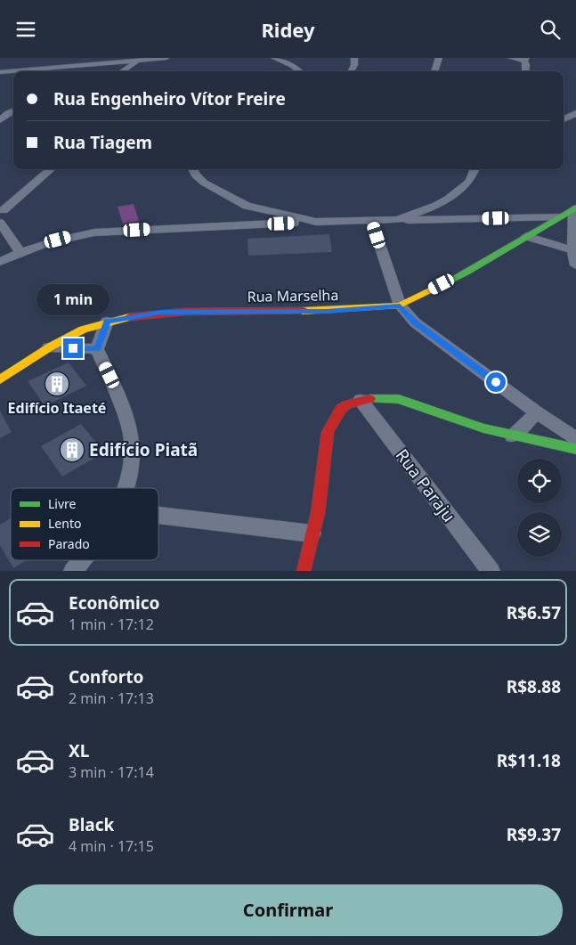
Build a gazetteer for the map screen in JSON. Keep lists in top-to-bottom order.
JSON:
{
  "streets": {
    "street": ["Rua Marselha", "Rua Paraju"]
  },
  "places": {
    "building": ["Edifício Itaeté", "Edifício Piatã"]
  },
  "legend": ["Livre", "Lento", "Parado"],
  "page": {
    "header": "Ridey",
    "banner": ["Rua Engenheiro Vítor Freire", "Rua Tiagem"],
    "bubble": "1 min",
    "list": [
      {
        "name": "Econômico",
        "note": "1 min · 17:12",
        "value": "R$6.57"
      },
      {
        "name": "Conforto",
        "note": "2 min · 17:13",
        "value": "R$8.88"
      },
      {
        "name": "XL",
        "note": "3 min · 17:14",
        "value": "R$11.18"
      },
      {
        "name": "Black",
        "note": "4 min · 17:15",
        "value": "R$9.37"
      }
    ],
    "buttons": "Confirmar"
  }
}
